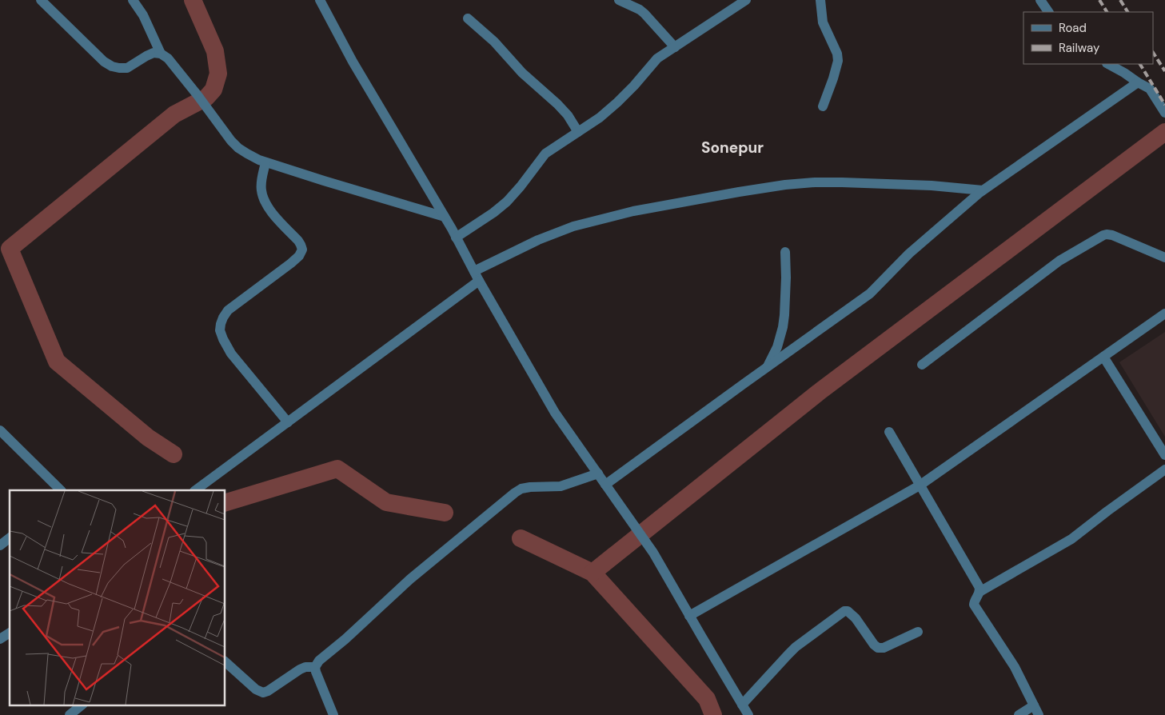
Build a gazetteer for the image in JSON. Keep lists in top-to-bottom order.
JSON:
{
  "districts": ["Sonepur"],
  "legend": ["Road", "Railway"]
}
